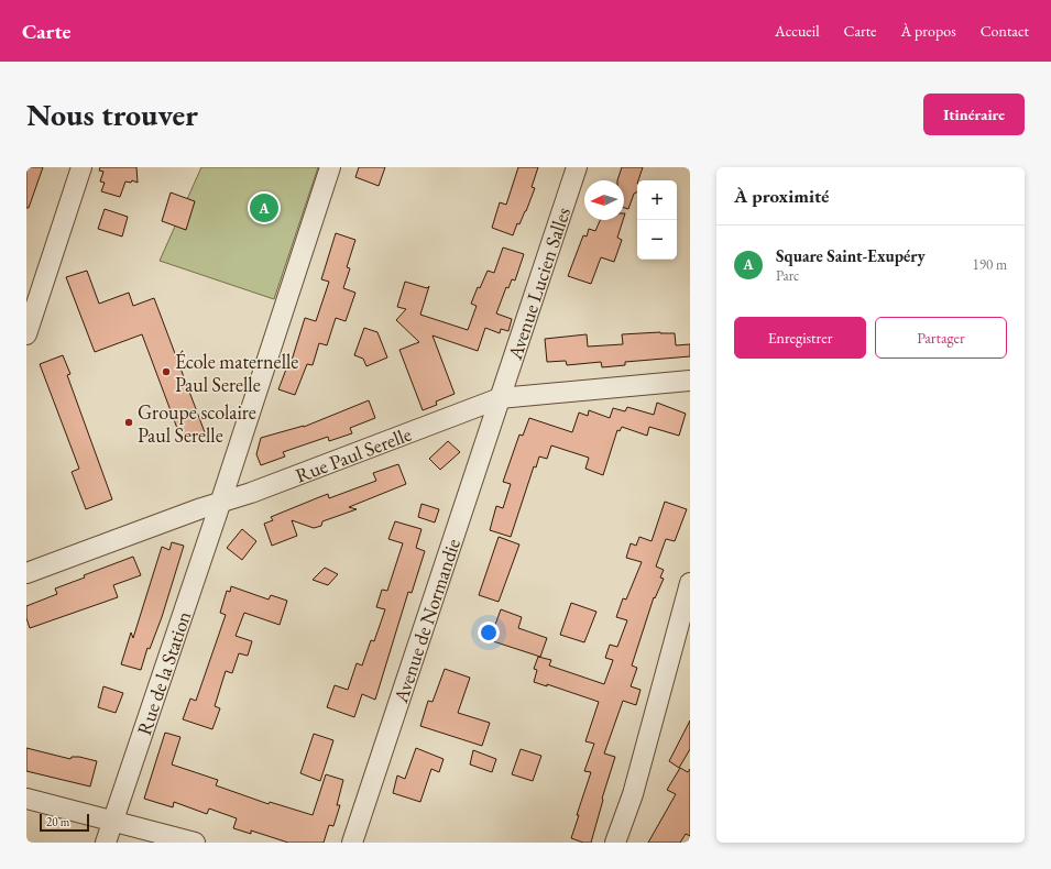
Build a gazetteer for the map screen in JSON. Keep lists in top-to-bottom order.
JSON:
{
  "streets": {
    "street": [
      "Avenue Lucien Salles",
      "Rue Paul Serelle",
      "Avenue de Normandie",
      "Rue de la Station"
    ]
  },
  "crossings": [
    ["Avenue Lucien Salles", "Rue Paul Serelle"],
    ["Avenue Lucien Salles", "Avenue de Normandie"],
    ["Rue Paul Serelle", "Avenue de Normandie"],
    ["Rue Paul Serelle", "Rue de la Station"]
  ],
  "places": ["École maternelle Paul Serelle", "Groupe scolaire Paul Serelle"],
  "scale_bar": "20 m",
  "north": "left",
  "page": {
    "header": "Carte",
    "nav": [
      "Accueil",
      "Carte",
      "À propos",
      "Contact"
    ],
    "buttons": [
      "Itinéraire",
      ["Enregistrer", "Partager"]
    ],
    "title": "Nous trouver",
    "heading": "À proximité",
    "map_buttons": ["+", "−"],
    "pins": "A",
    "list": [
      {
        "mark": "A",
        "name": "Square Saint-Exupéry",
        "note": "Parc",
        "value": "190 m"
      }
    ],
    "scale": "20 m"
  }
}
